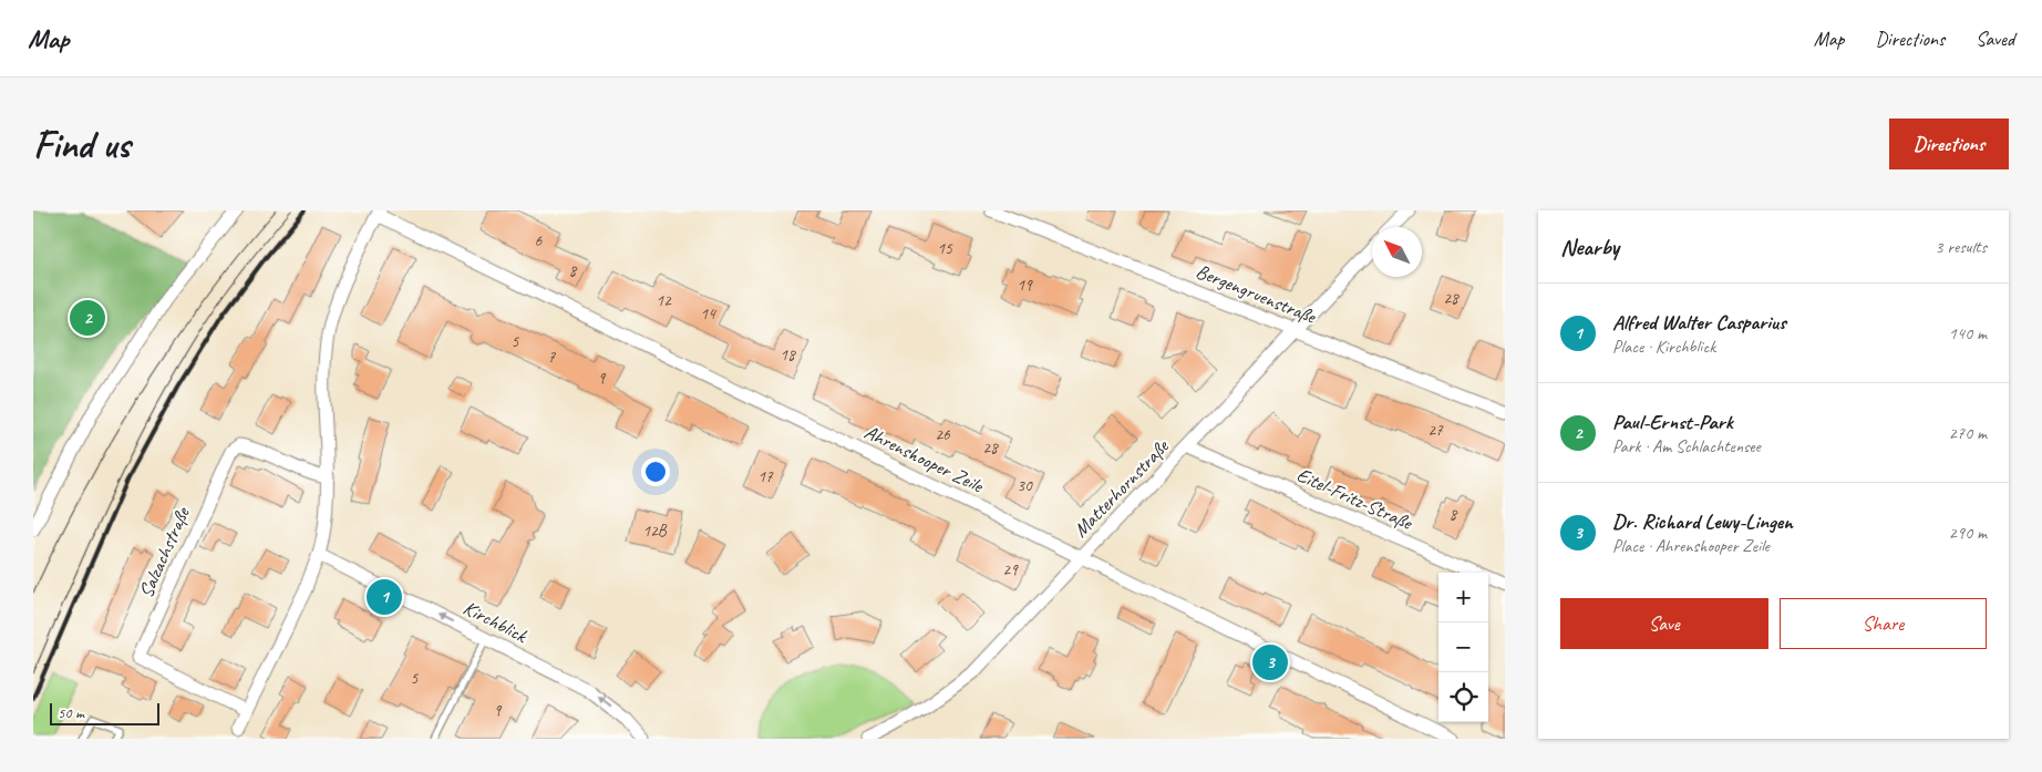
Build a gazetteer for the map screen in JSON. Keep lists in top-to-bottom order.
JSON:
{
  "streets": {
    "street": [
      "Bergengruenstraße",
      "Ahrenshooper Zeile",
      "Matterhornstraße",
      "Eitel-Fritz-Straße",
      "Salzachstraße",
      "Kirchblick"
    ]
  },
  "crossings": [
    ["Bergengruenstraße", "Matterhornstraße"],
    ["Ahrenshooper Zeile", "Matterhornstraße"],
    ["Matterhornstraße", "Eitel-Fritz-Straße"]
  ],
  "one_way": ["Kirchblick"],
  "house_numbers": [
    "6",
    "15",
    "8",
    "19",
    "28",
    "12",
    "14",
    "5",
    "18",
    "7",
    "9",
    "27",
    "26",
    "28",
    "17",
    "30",
    "8",
    "12B",
    "29",
    "5",
    "9"
  ],
  "scale_bar": "50 m",
  "north": "top left",
  "page": {
    "header": "Map",
    "nav": ["Map", "Directions", "Saved"],
    "buttons": [
      "Directions",
      ["Save", "Share"]
    ],
    "title": "Find us",
    "heading": ["Nearby", "3 results"],
    "list": [
      {
        "mark": "1",
        "name": "Alfred Walter Casparius",
        "note": "Place · Kirchblick",
        "value": "140 m"
      },
      {
        "mark": "2",
        "name": "Paul-Ernst-Park",
        "note": "Park · Am Schlachtensee",
        "value": "270 m"
      },
      {
        "mark": "3",
        "name": "Dr. Richard Lewy-Lingen",
        "note": "Place · Ahrenshooper Zeile",
        "value": "290 m"
      }
    ],
    "pins": ["2", "1", "3"],
    "map_buttons": ["+", "−"],
    "scale": "50 m"
  }
}
